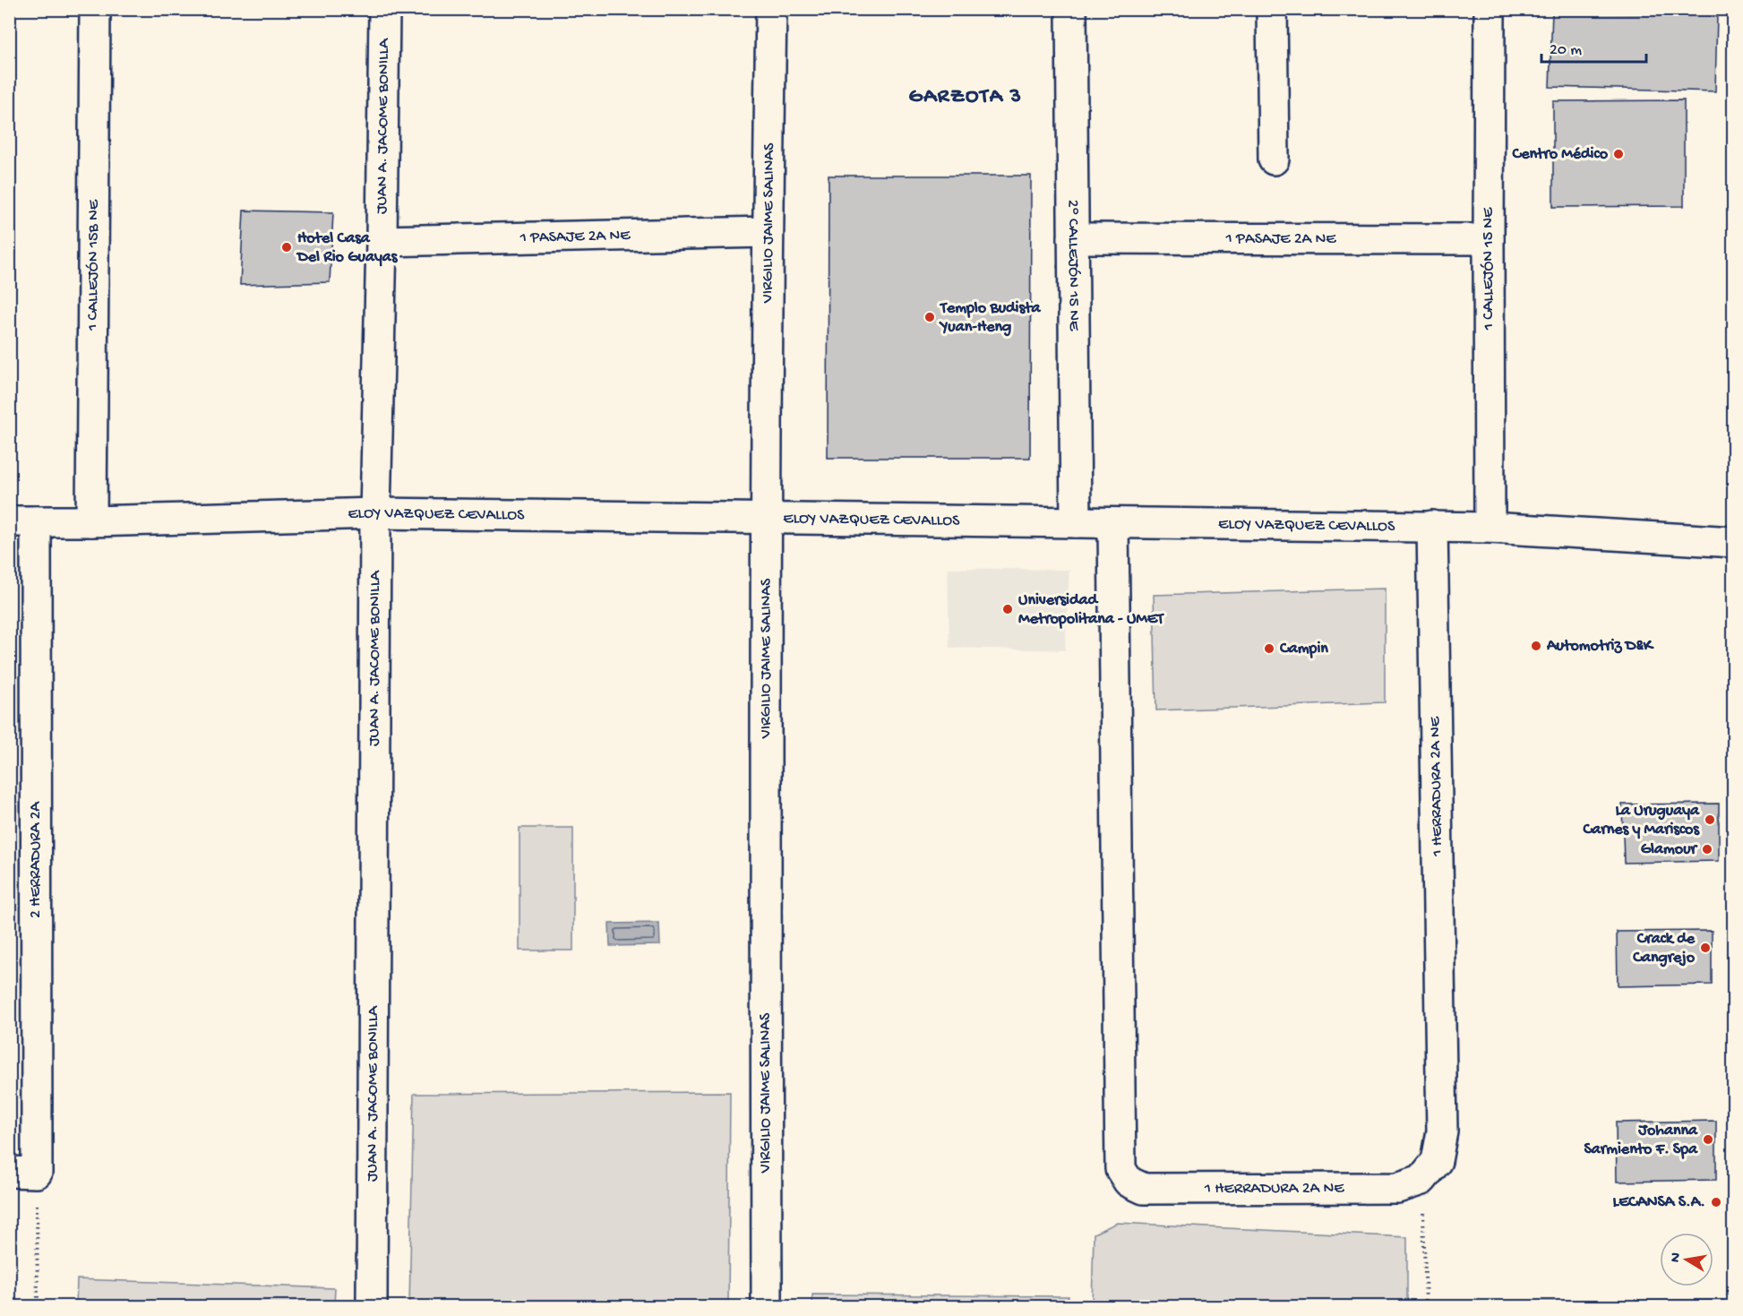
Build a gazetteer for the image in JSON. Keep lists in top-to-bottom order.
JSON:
{
  "streets": {
    "street": [
      "JUAN A. JACOME BONILLA",
      "VIRGILIO JAIME SALINAS",
      "1 PASAJE 2A NE",
      "1 CALLEJÓN 15B NE",
      "2° CALLEJÓN 15 NE",
      "1 CALLEJÓN 15 NE",
      "ELOY VAZQUEZ CEVALLOS",
      "1 HERRADURA 2A NE",
      "2 HERRADURA 2A"
    ]
  },
  "crossings": [
    ["JUAN A. JACOME BONILLA", "1 PASAJE 2A NE"],
    ["JUAN A. JACOME BONILLA", "ELOY VAZQUEZ CEVALLOS"],
    ["VIRGILIO JAIME SALINAS", "1 PASAJE 2A NE"],
    ["VIRGILIO JAIME SALINAS", "ELOY VAZQUEZ CEVALLOS"],
    ["1 PASAJE 2A NE", "2° CALLEJÓN 15 NE"],
    ["1 PASAJE 2A NE", "1 CALLEJÓN 15 NE"],
    ["1 CALLEJÓN 15B NE", "ELOY VAZQUEZ CEVALLOS"],
    ["2° CALLEJÓN 15 NE", "ELOY VAZQUEZ CEVALLOS"],
    ["1 CALLEJÓN 15 NE", "ELOY VAZQUEZ CEVALLOS"],
    ["ELOY VAZQUEZ CEVALLOS", "1 HERRADURA 2A NE"],
    ["ELOY VAZQUEZ CEVALLOS", "2 HERRADURA 2A"]
  ],
  "districts": ["GARZOTA 3"],
  "places": [
    "Centro Médico",
    "Hotel Casa Del Rio Guayas",
    "Templo Budista Yuan-Heng",
    "Universidad Metropolitana - UMET",
    "Automotriz D&K",
    "Campin",
    "La Uruguaya Carnes y Mariscos",
    "Glamour",
    "Crack de Cangrejo",
    "Johanna Sarmiento F. Spa",
    "LECANSA S.A."
  ],
  "scale_bar": "20 m",
  "north": "left"
}
